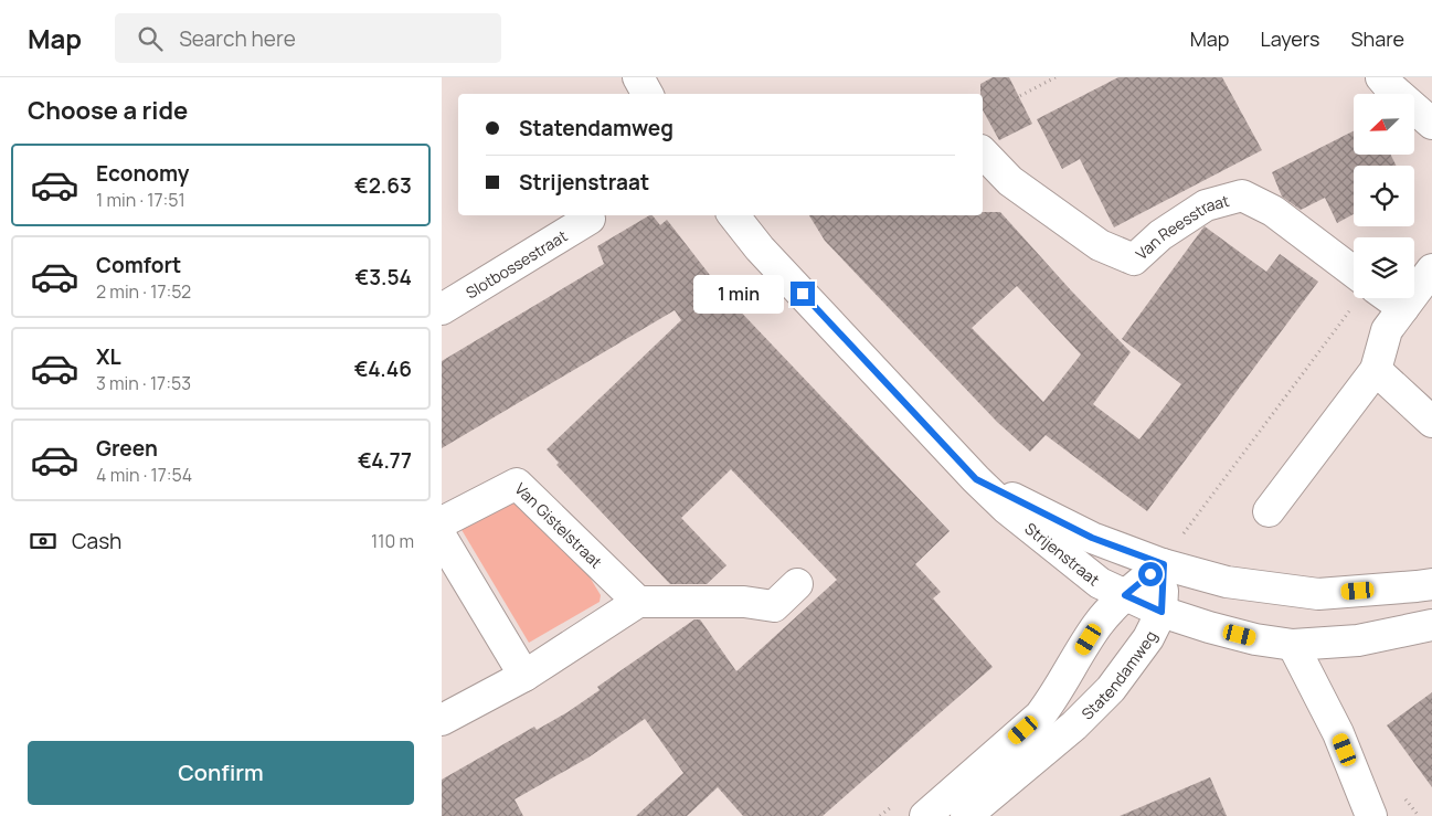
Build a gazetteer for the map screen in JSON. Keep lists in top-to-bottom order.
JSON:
{
  "streets": {
    "street": [
      "Van Reesstraat",
      "Slotbossestraat",
      "Van Gistelstraat",
      "Strijenstraat",
      "Statendamweg"
    ]
  },
  "crossings": [
    ["Strijenstraat", "Statendamweg"]
  ],
  "north": "bottom left",
  "page": {
    "header": "Map",
    "search": "Search here",
    "nav": ["Map", "Layers", "Share"],
    "heading": "Choose a ride",
    "banner": ["Statendamweg", "Strijenstraat"],
    "list": [
      {
        "name": "Economy",
        "note": "1 min · 17:51",
        "value": "€2.63"
      },
      {
        "name": "Comfort",
        "note": "2 min · 17:52",
        "value": "€3.54"
      },
      {
        "name": "XL",
        "note": "3 min · 17:53",
        "value": "€4.46"
      },
      {
        "name": "Green",
        "note": "4 min · 17:54",
        "value": "€4.77"
      }
    ],
    "bubble": "1 min",
    "pay": ["Cash", "110 m"],
    "buttons": "Confirm"
  }
}
